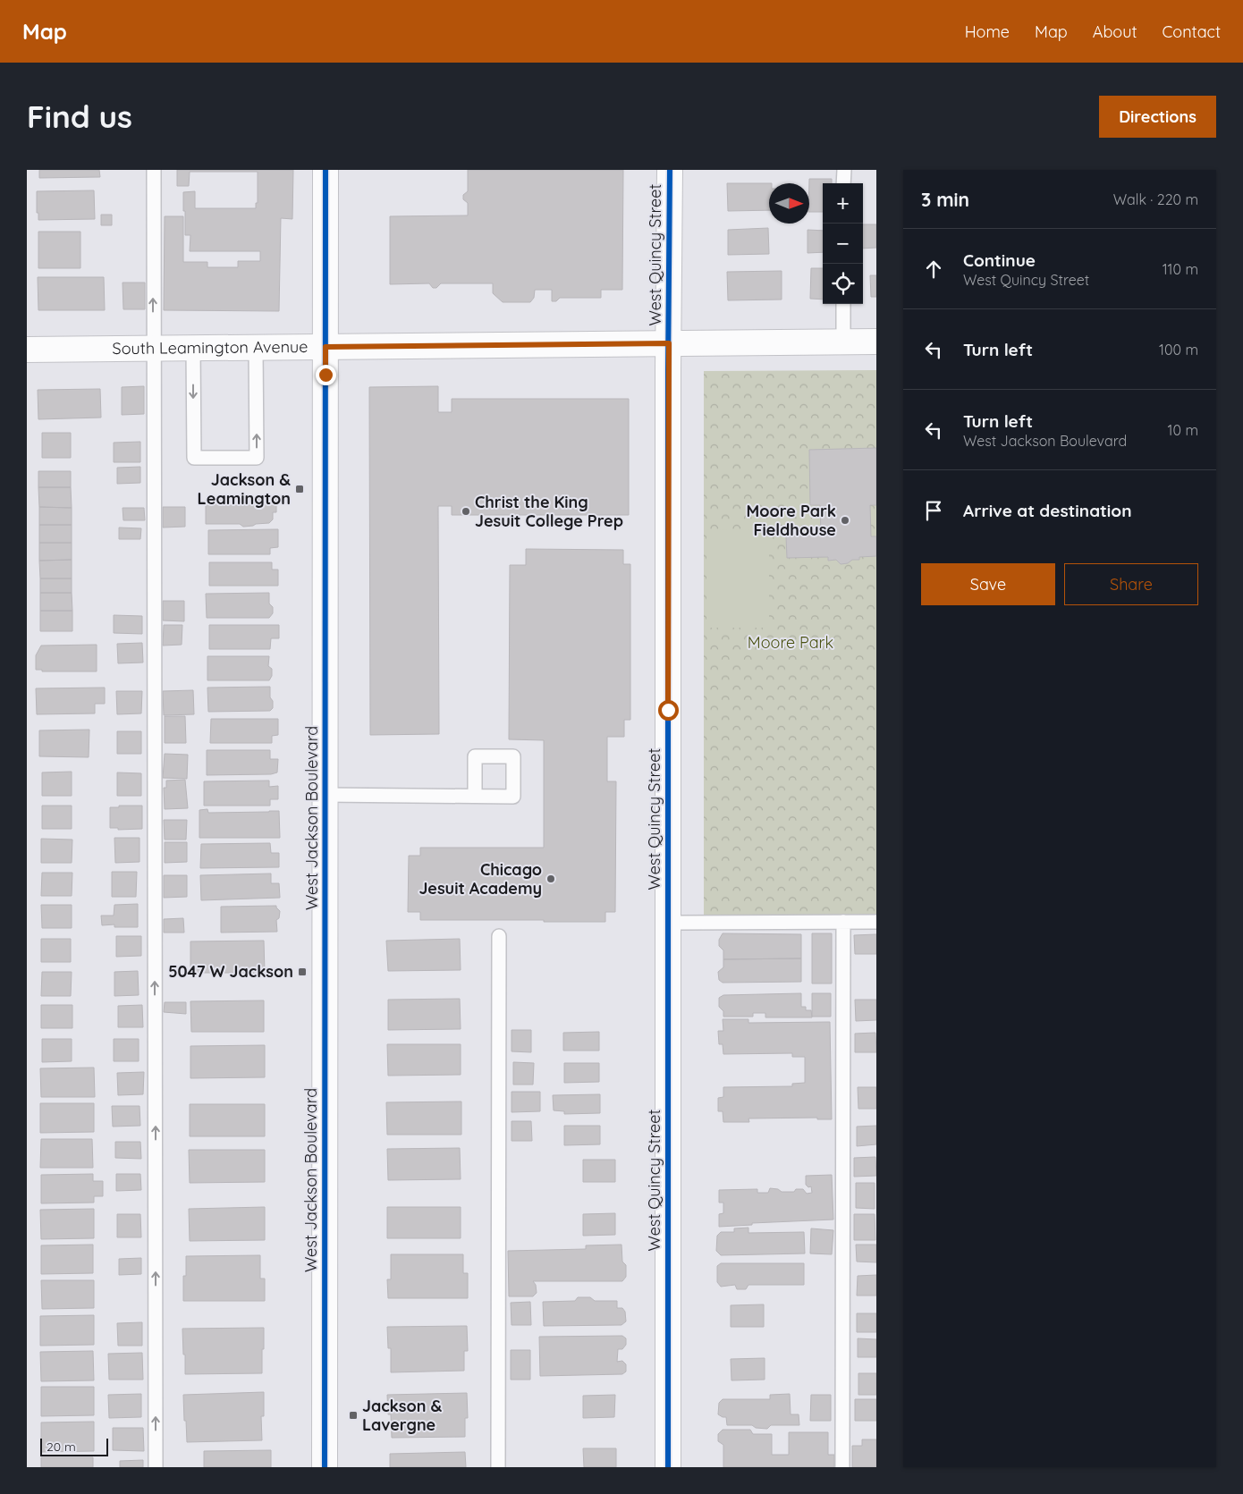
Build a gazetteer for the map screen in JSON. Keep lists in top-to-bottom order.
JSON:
{
  "streets": {
    "street": ["West Quincy Street", "South Leamington Avenue", "West Jackson Boulevard"]
  },
  "crossings": [
    ["West Quincy Street", "South Leamington Avenue"],
    ["South Leamington Avenue", "West Jackson Boulevard"]
  ],
  "parks": ["Moore Park"],
  "places": {
    "transit": ["Jackson & Leamington", "5047 W Jackson", "Jackson & Lavergne"],
    "other": ["Christ the King Jesuit College Prep", "Moore Park Fieldhouse", "Chicago Jesuit Academy"]
  },
  "scale_bar": "20 m",
  "north": "right",
  "page": {
    "header": "Map",
    "nav": [
      "Home",
      "Map",
      "About",
      "Contact"
    ],
    "buttons": [
      "Directions",
      ["Save", "Share"]
    ],
    "title": "Find us",
    "heading": ["3 min", "Walk · 220 m"],
    "map_buttons": ["+", "−"],
    "list": [
      ["Continue", "West Quincy Street", "110 m"],
      ["Turn left", "100 m"],
      ["Turn left", "West Jackson Boulevard", "10 m"],
      "Arrive at destination"
    ],
    "scale": "20 m"
  }
}
